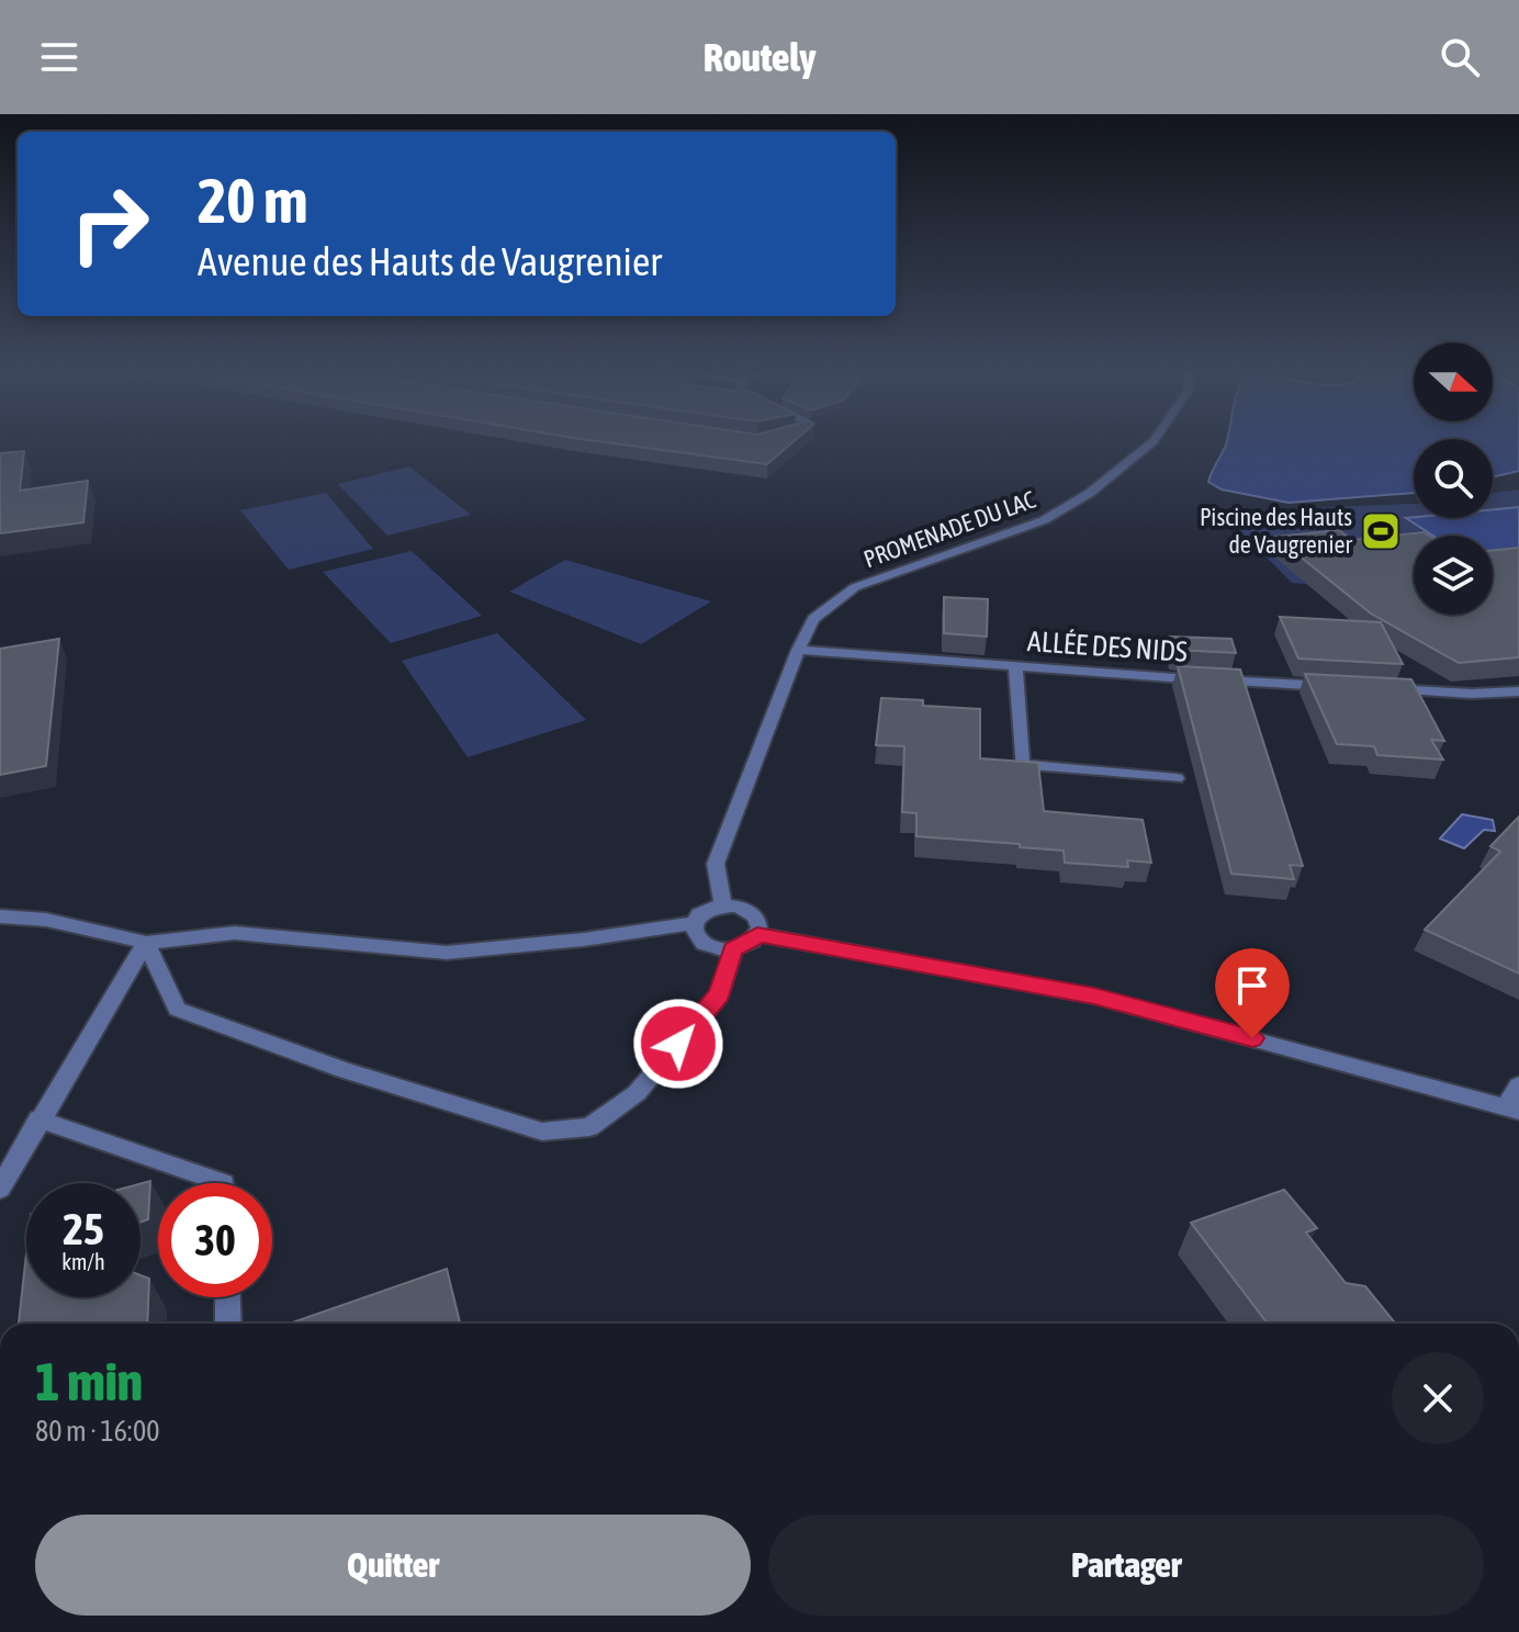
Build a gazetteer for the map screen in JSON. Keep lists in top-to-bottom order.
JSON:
{
  "streets": {
    "street": ["PROMENADE DU LAC", "ALLÉE DES NIDS"]
  },
  "crossings": [
    ["PROMENADE DU LAC", "ALLÉE DES NIDS"]
  ],
  "places": {
    "sports": ["Piscine des Hauts de Vaugrenier"]
  },
  "north": "right",
  "page": {
    "header": "Routely",
    "turn": ["20 m", "Avenue des Hauts de Vaugrenier"],
    "speed": "25 km/h",
    "limit": "30",
    "heading": ["1 min", "80 m · 16:00"],
    "buttons": ["Quitter", "Partager"]
  }
}
